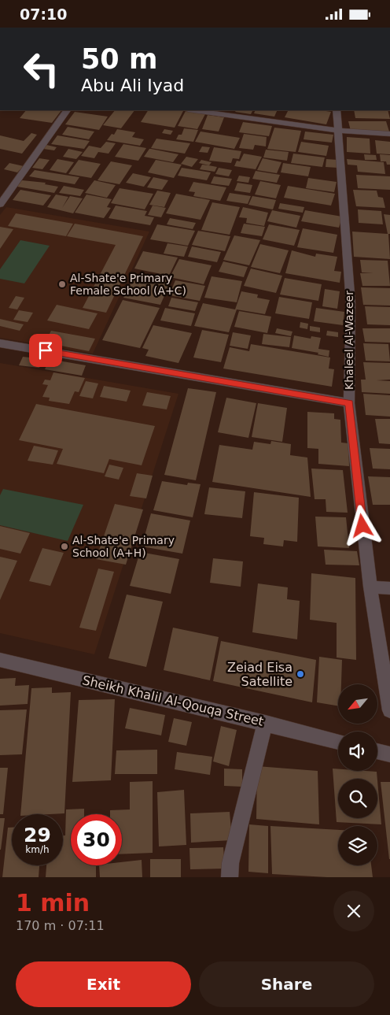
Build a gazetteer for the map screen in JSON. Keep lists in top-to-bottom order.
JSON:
{
  "streets": {
    "street": ["Khaleel Al-Wazeer", "Sheikh Khalil Al-Qouqa Street"]
  },
  "places": ["Al-Shate'e Primary Female School (A+C)", "Al-Shate'e Primary School (A+H)", "Zeiad Eisa Satellite"],
  "north": "bottom left",
  "page": {
    "status": "07:10",
    "turn": ["50 m", "Abu Ali Iyad"],
    "speed": "29 km/h",
    "limit": "30",
    "heading": ["1 min", "170 m · 07:11"],
    "buttons": ["Exit", "Share"]
  }
}
